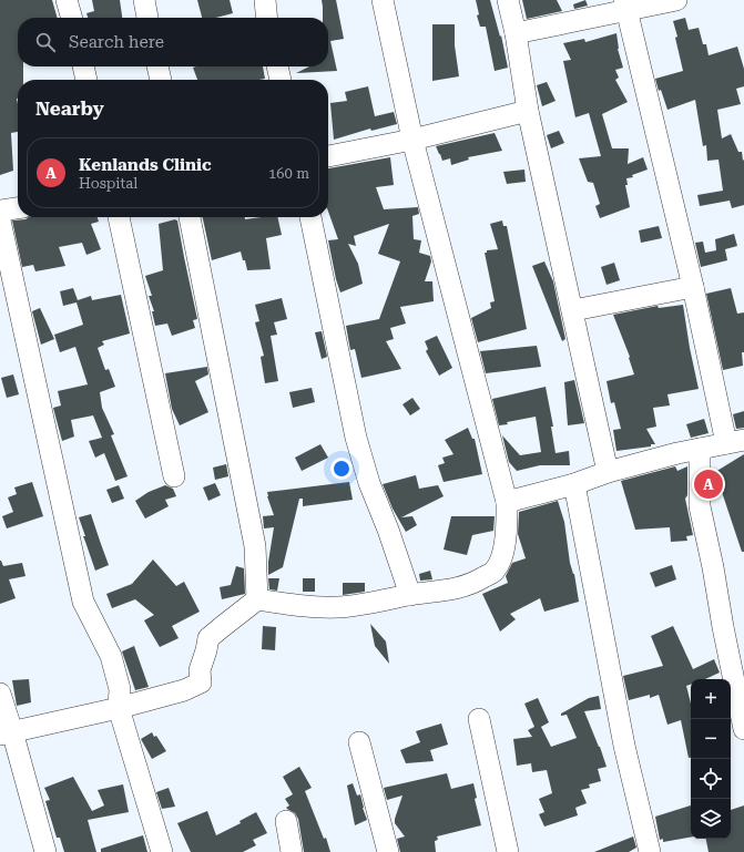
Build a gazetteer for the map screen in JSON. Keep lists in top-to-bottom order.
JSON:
{
  "page": {
    "search": "Search here",
    "heading": "Nearby",
    "list": [
      {
        "mark": "A",
        "name": "Kenlands Clinic",
        "note": "Hospital",
        "value": "160 m"
      }
    ],
    "pins": "A",
    "map_buttons": ["+", "−"]
  }
}
